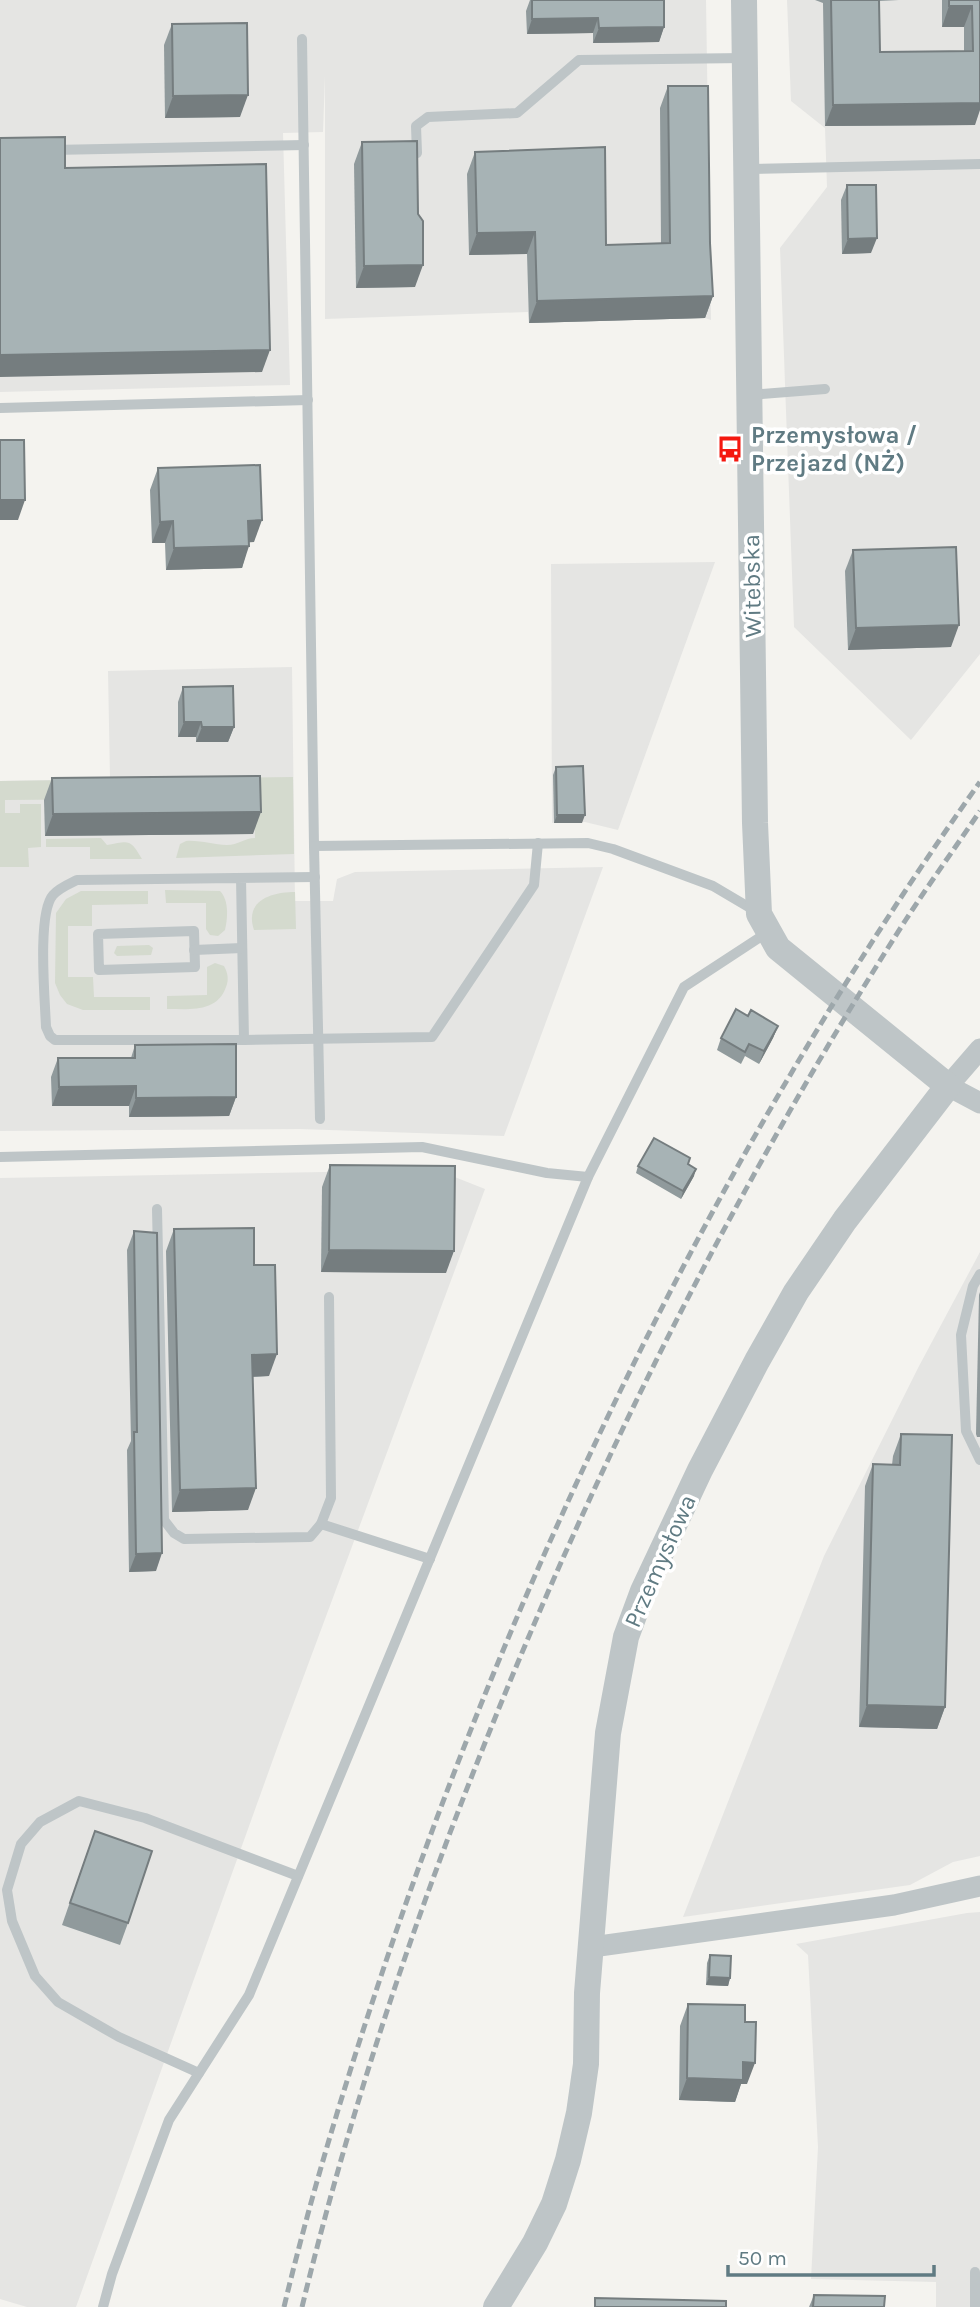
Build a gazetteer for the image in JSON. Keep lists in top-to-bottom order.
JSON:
{
  "streets": {
    "street": ["Witebska", "Przemysłowa"]
  },
  "places": {
    "bus stop": ["Przemysłowa / Przejazd (NŻ)"]
  },
  "scale_bar": "50 m"
}
